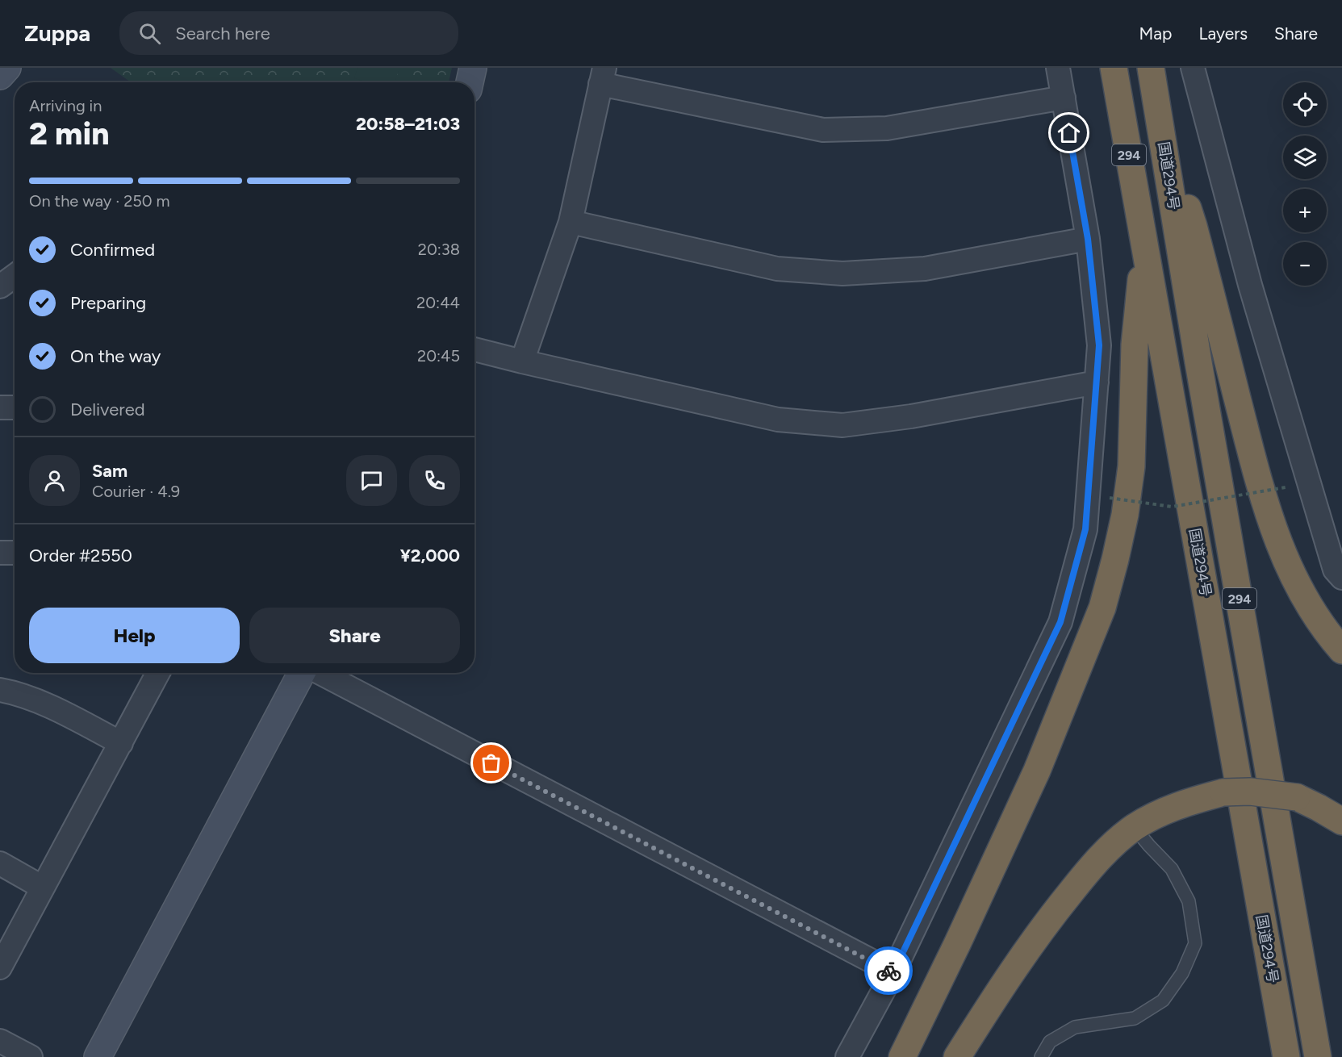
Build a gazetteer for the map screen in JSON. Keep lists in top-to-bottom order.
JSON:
{
  "streets": {
    "highway": ["294", "国道294号"]
  },
  "page": {
    "header": "Zuppa",
    "search": "Search here",
    "nav": ["Map", "Layers", "Share"],
    "map_buttons": ["+", "−"],
    "heading": ["2 min", "Arriving in", "20:58–21:03"],
    "panel": [
      "Sam",
      "Courier · 4.9",
      "Order #2550",
      "¥2,000"
    ],
    "bar": "On the way · 250 m",
    "list": [
      ["Confirmed", "20:38"],
      ["Preparing", "20:44"],
      ["On the way", "20:45"],
      "Delivered"
    ],
    "buttons": ["Help", "Share"]
  }
}
